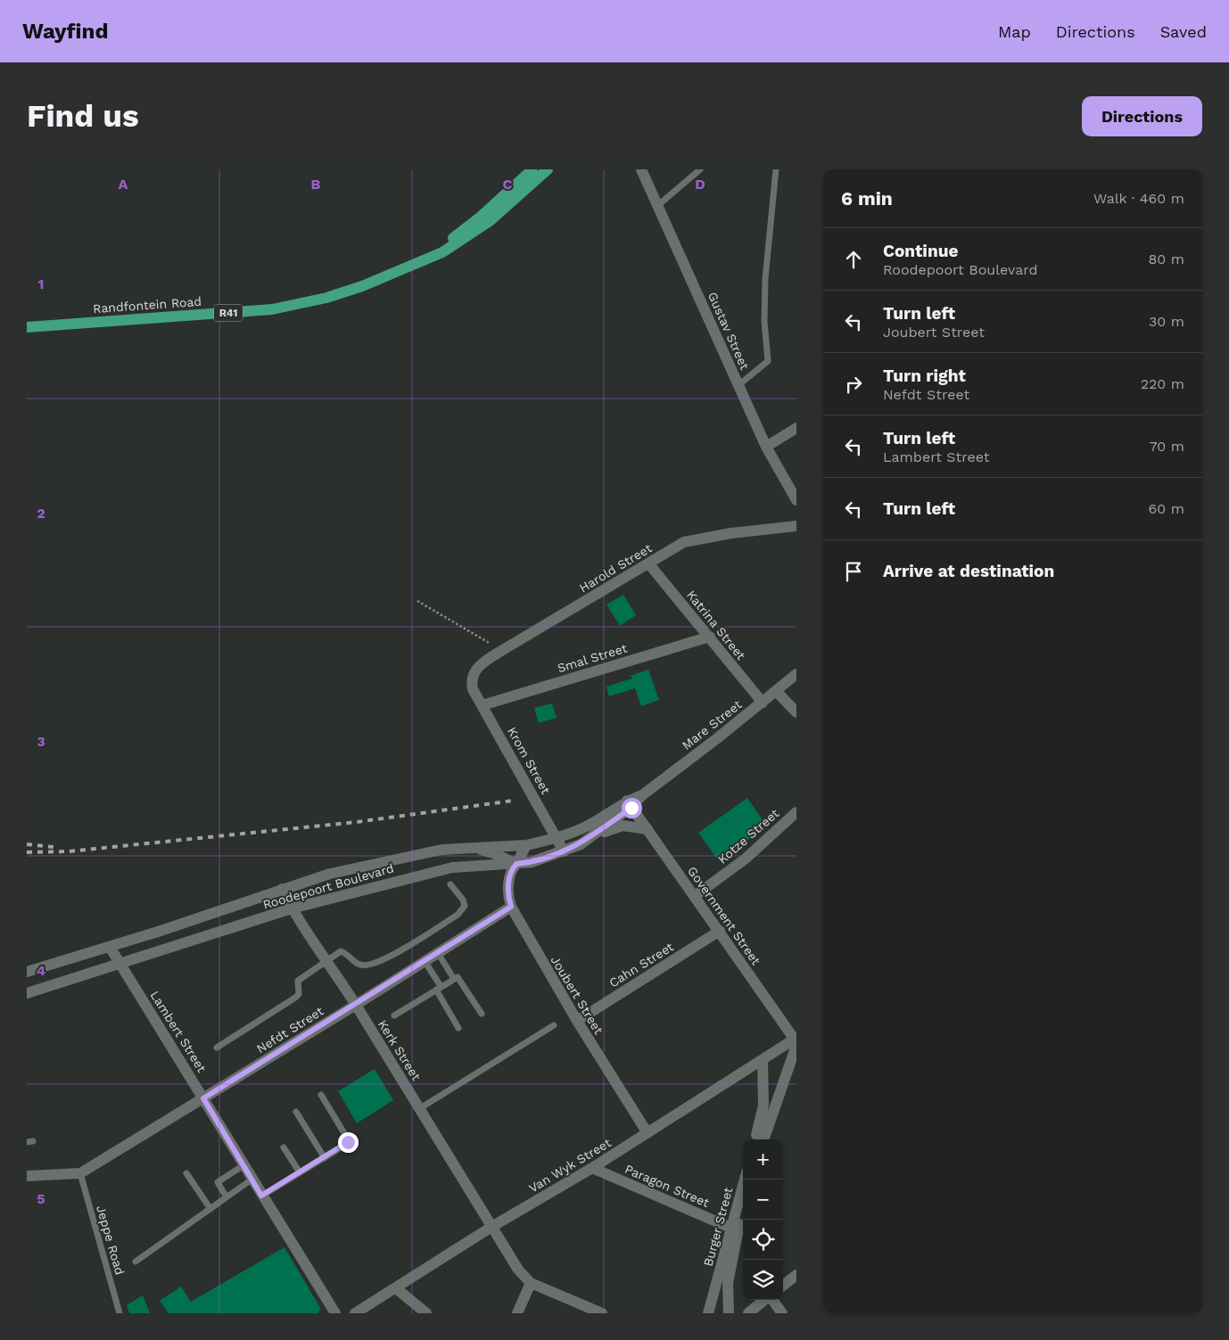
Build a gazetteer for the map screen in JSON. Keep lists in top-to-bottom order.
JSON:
{
  "streets": {
    "main road": ["Randfontein Road", "R41"],
    "street": [
      "Gustav Street",
      "Harold Street",
      "Katrina Street",
      "Smal Street",
      "Mare Street",
      "Krom Street",
      "Kotze Street",
      "Roodepoort Boulevard",
      "Government Street",
      "Cahn Street",
      "Joubert Street",
      "Nefdt Street",
      "Lambert Street",
      "Kerk Street",
      "Van Wyk Street",
      "Paragon Street",
      "Burger Street"
    ],
    "lane": ["Jeppe Road"]
  },
  "crossings": [
    ["Harold Street", "Katrina Street"],
    ["Harold Street", "Krom Street"],
    ["Katrina Street", "Smal Street"],
    ["Katrina Street", "Mare Street"],
    ["Smal Street", "Krom Street"],
    ["Mare Street", "Roodepoort Boulevard"],
    ["Mare Street", "Government Street"],
    ["Krom Street", "Roodepoort Boulevard"],
    ["Kotze Street", "Government Street"],
    ["Roodepoort Boulevard", "Government Street"],
    ["Roodepoort Boulevard", "Joubert Street"],
    ["Roodepoort Boulevard", "Lambert Street"],
    ["Roodepoort Boulevard", "Kerk Street"],
    ["Government Street", "Cahn Street"],
    ["Government Street", "Van Wyk Street"],
    ["Cahn Street", "Joubert Street"],
    ["Joubert Street", "Nefdt Street"],
    ["Joubert Street", "Van Wyk Street"],
    ["Nefdt Street", "Lambert Street"],
    ["Nefdt Street", "Kerk Street"],
    ["Nefdt Street", "Jeppe Road"],
    ["Kerk Street", "Van Wyk Street"],
    ["Van Wyk Street", "Paragon Street"],
    ["Paragon Street", "Burger Street"]
  ],
  "page": {
    "header": "Wayfind",
    "nav": ["Map", "Directions", "Saved"],
    "buttons": "Directions",
    "title": "Find us",
    "heading": ["6 min", "Walk · 460 m"],
    "list": [
      ["Continue", "Roodepoort Boulevard", "80 m"],
      ["Turn left", "Joubert Street", "30 m"],
      ["Turn right", "Nefdt Street", "220 m"],
      ["Turn left", "Lambert Street", "70 m"],
      ["Turn left", "60 m"],
      "Arrive at destination"
    ],
    "map_buttons": ["+", "−"]
  },
  "grid": {
    "columns": [
      "A",
      "B",
      "C",
      "D"
    ],
    "rows": [
      "1",
      "2",
      "3",
      "4",
      "5"
    ]
  }
}
